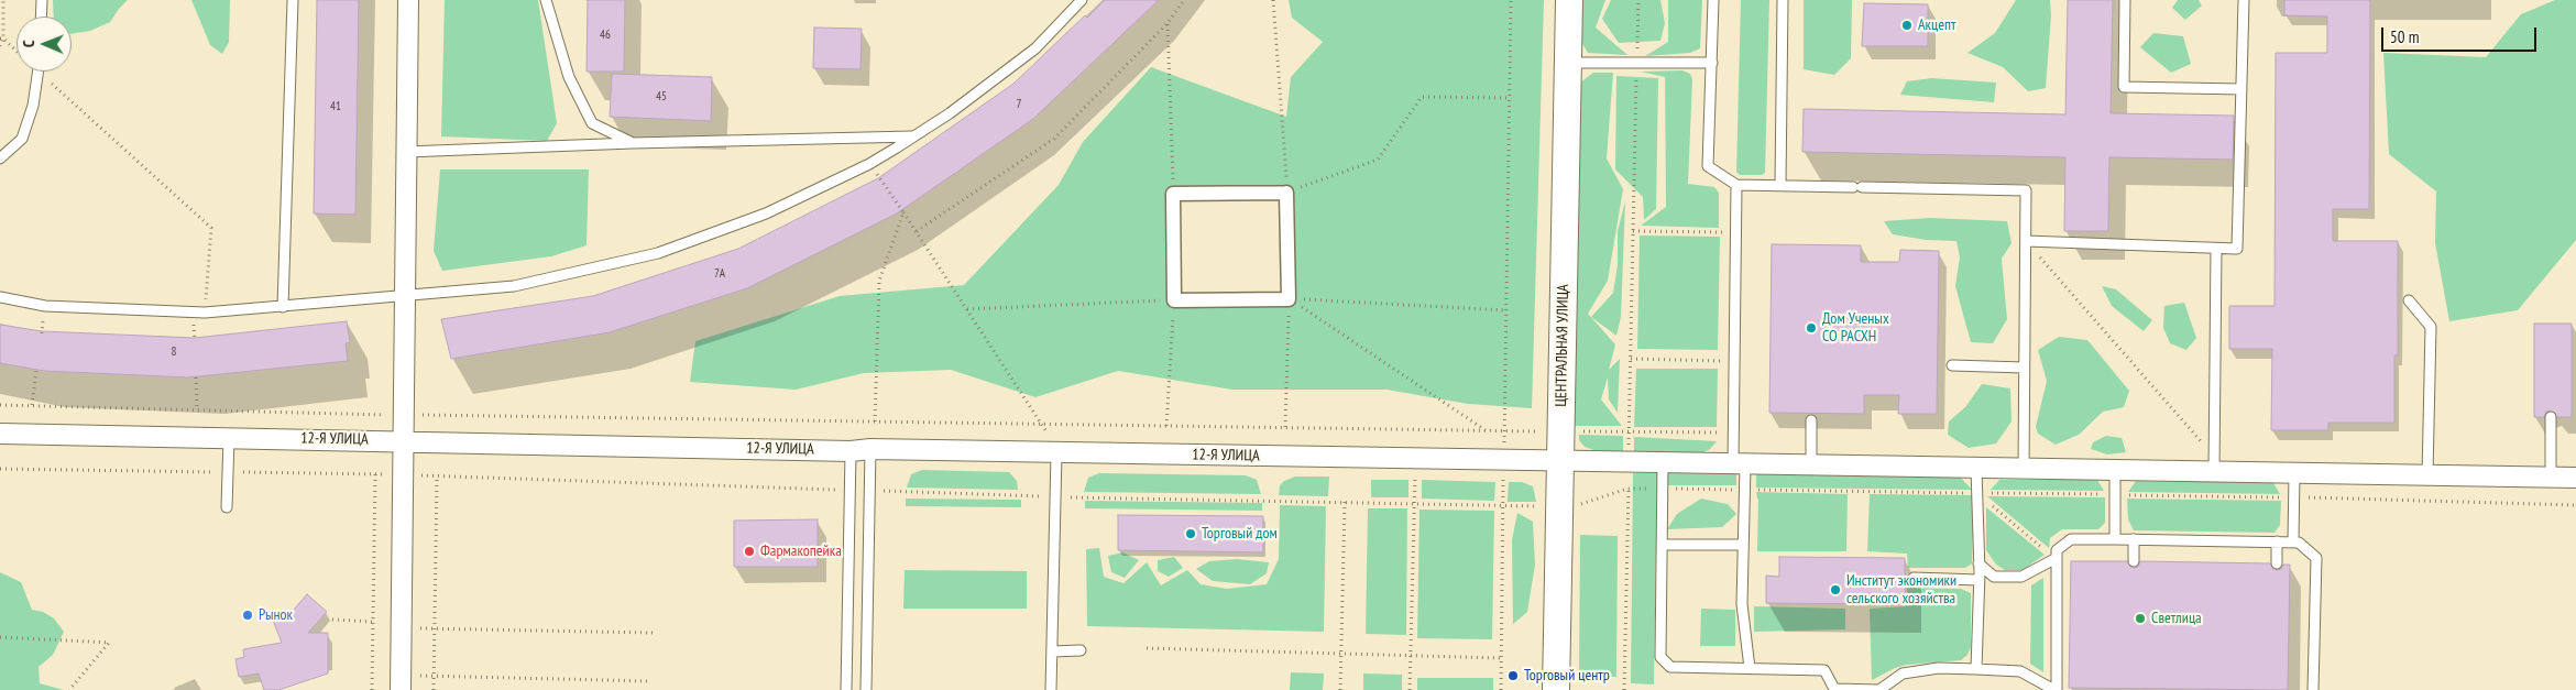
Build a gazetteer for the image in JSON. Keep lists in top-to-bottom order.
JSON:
{
  "streets": {
    "main road": ["ЦЕНТРАЛЬНАЯ УЛИЦА"],
    "street": ["12-Я УЛИЦА"]
  },
  "crossings": [
    ["ЦЕНТРАЛЬНАЯ УЛИЦА", "12-Я УЛИЦА"]
  ],
  "places": [
    "Акцепт",
    "Дом Ученых СО РАСХН",
    "Торговый дом",
    "Фармакопейка",
    "Институт экономики сельского хозяйства",
    "Рынок",
    "Светлица",
    "Торговый центр"
  ],
  "house_numbers": [
    "46",
    "45",
    "7",
    "41",
    "7А",
    "8"
  ],
  "scale_bar": "50 m",
  "north": "left"
}
